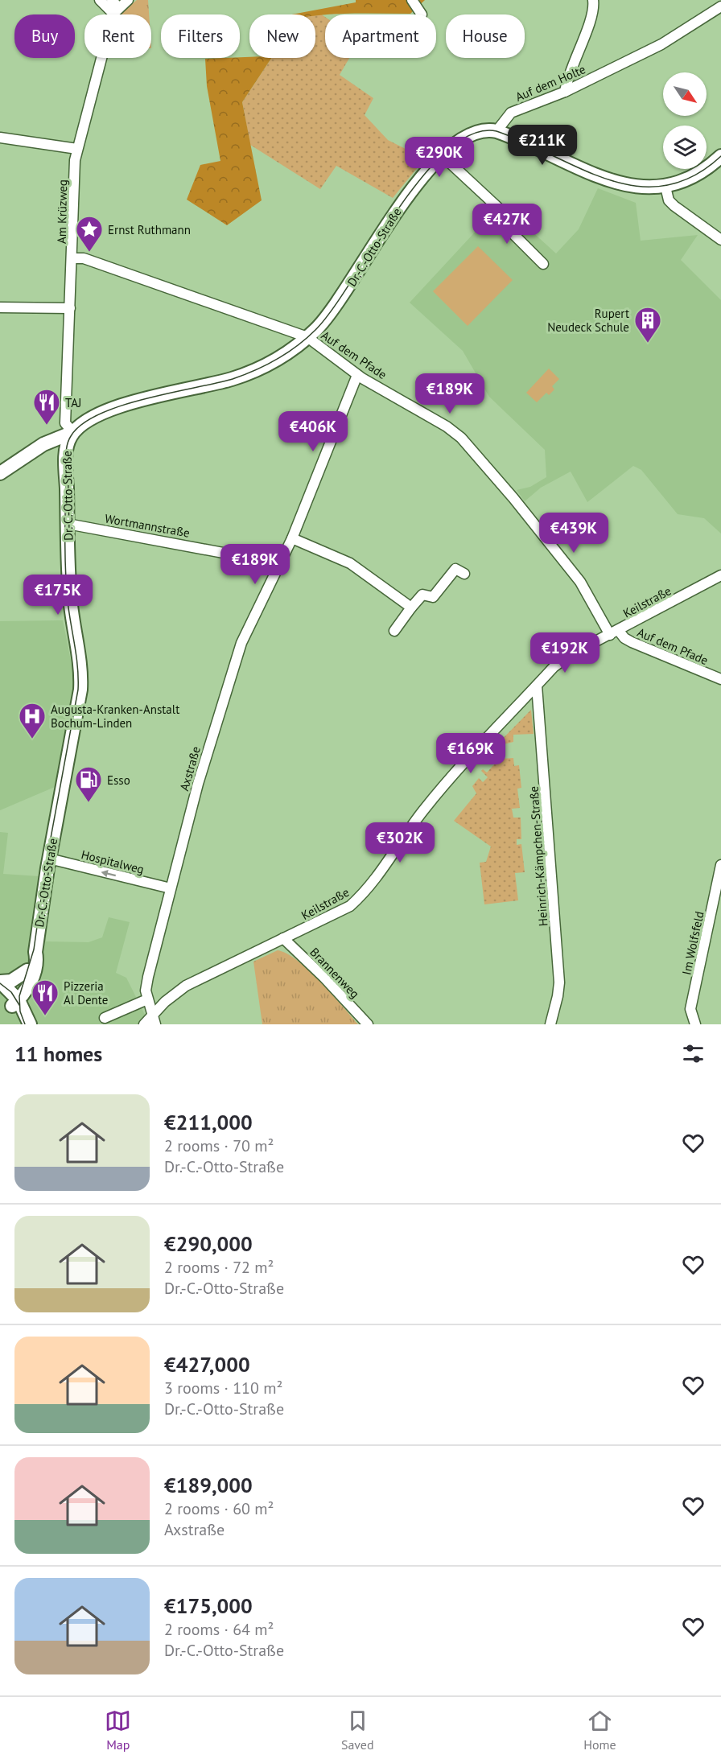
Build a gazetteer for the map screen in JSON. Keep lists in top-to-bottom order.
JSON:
{
  "streets": {
    "street": [
      "Auf dem Holte",
      "Am Krüzweg",
      "Dr.-C.-Otto-Straße",
      "Auf dem Pfade",
      "Wortmannstraße",
      "Keilstraße",
      "Axstraße",
      "Heinrich-Kämpchen-Straße",
      "Hospitalweg",
      "Im Wolfsfeld",
      "Brannenweg"
    ]
  },
  "crossings": [
    ["Auf dem Holte", "Dr.-C.-Otto-Straße"],
    ["Am Krüzweg", "Dr.-C.-Otto-Straße"],
    ["Am Krüzweg", "Auf dem Pfade"],
    ["Dr.-C.-Otto-Straße", "Auf dem Pfade"],
    ["Dr.-C.-Otto-Straße", "Wortmannstraße"],
    ["Dr.-C.-Otto-Straße", "Hospitalweg"],
    ["Auf dem Pfade", "Keilstraße"],
    ["Auf dem Pfade", "Axstraße"],
    ["Wortmannstraße", "Axstraße"],
    ["Keilstraße", "Axstraße"],
    ["Keilstraße", "Heinrich-Kämpchen-Straße"],
    ["Keilstraße", "Brannenweg"],
    ["Axstraße", "Hospitalweg"]
  ],
  "one_way": ["Hospitalweg"],
  "places": {
    "place": ["Ernst Ruthmann"],
    "building": ["Rupert Neudeck Schule"],
    "restaurant": ["TAJ", "Pizzeria Al Dente"],
    "hospital": ["Augusta-Kranken-Anstalt Bochum-Linden"],
    "fuel station": ["Esso"]
  },
  "north": "bottom right",
  "page": {
    "chip": [
      "Buy",
      "Rent",
      "Filters",
      "New",
      "Apartment",
      "House"
    ],
    "price": [
      "€211K",
      "€290K",
      "€427K",
      "€189K",
      "€406K",
      "€439K",
      "€189K",
      "€175K",
      "€192K",
      "€169K",
      "€302K"
    ],
    "heading": "11 homes",
    "list": [
      {
        "name": "€211,000",
        "note": "2 rooms · 70 m² · Dr.-C.-Otto-Straße"
      },
      {
        "name": "€290,000",
        "note": "2 rooms · 72 m² · Dr.-C.-Otto-Straße"
      },
      {
        "name": "€427,000",
        "note": "3 rooms · 110 m² · Dr.-C.-Otto-Straße"
      },
      {
        "name": "€189,000",
        "note": "2 rooms · 60 m² · Axstraße"
      },
      {
        "name": "€175,000",
        "note": "2 rooms · 64 m² · Dr.-C.-Otto-Straße"
      }
    ],
    "tabs": ["Map", "Saved", "Home"]
  }
}
